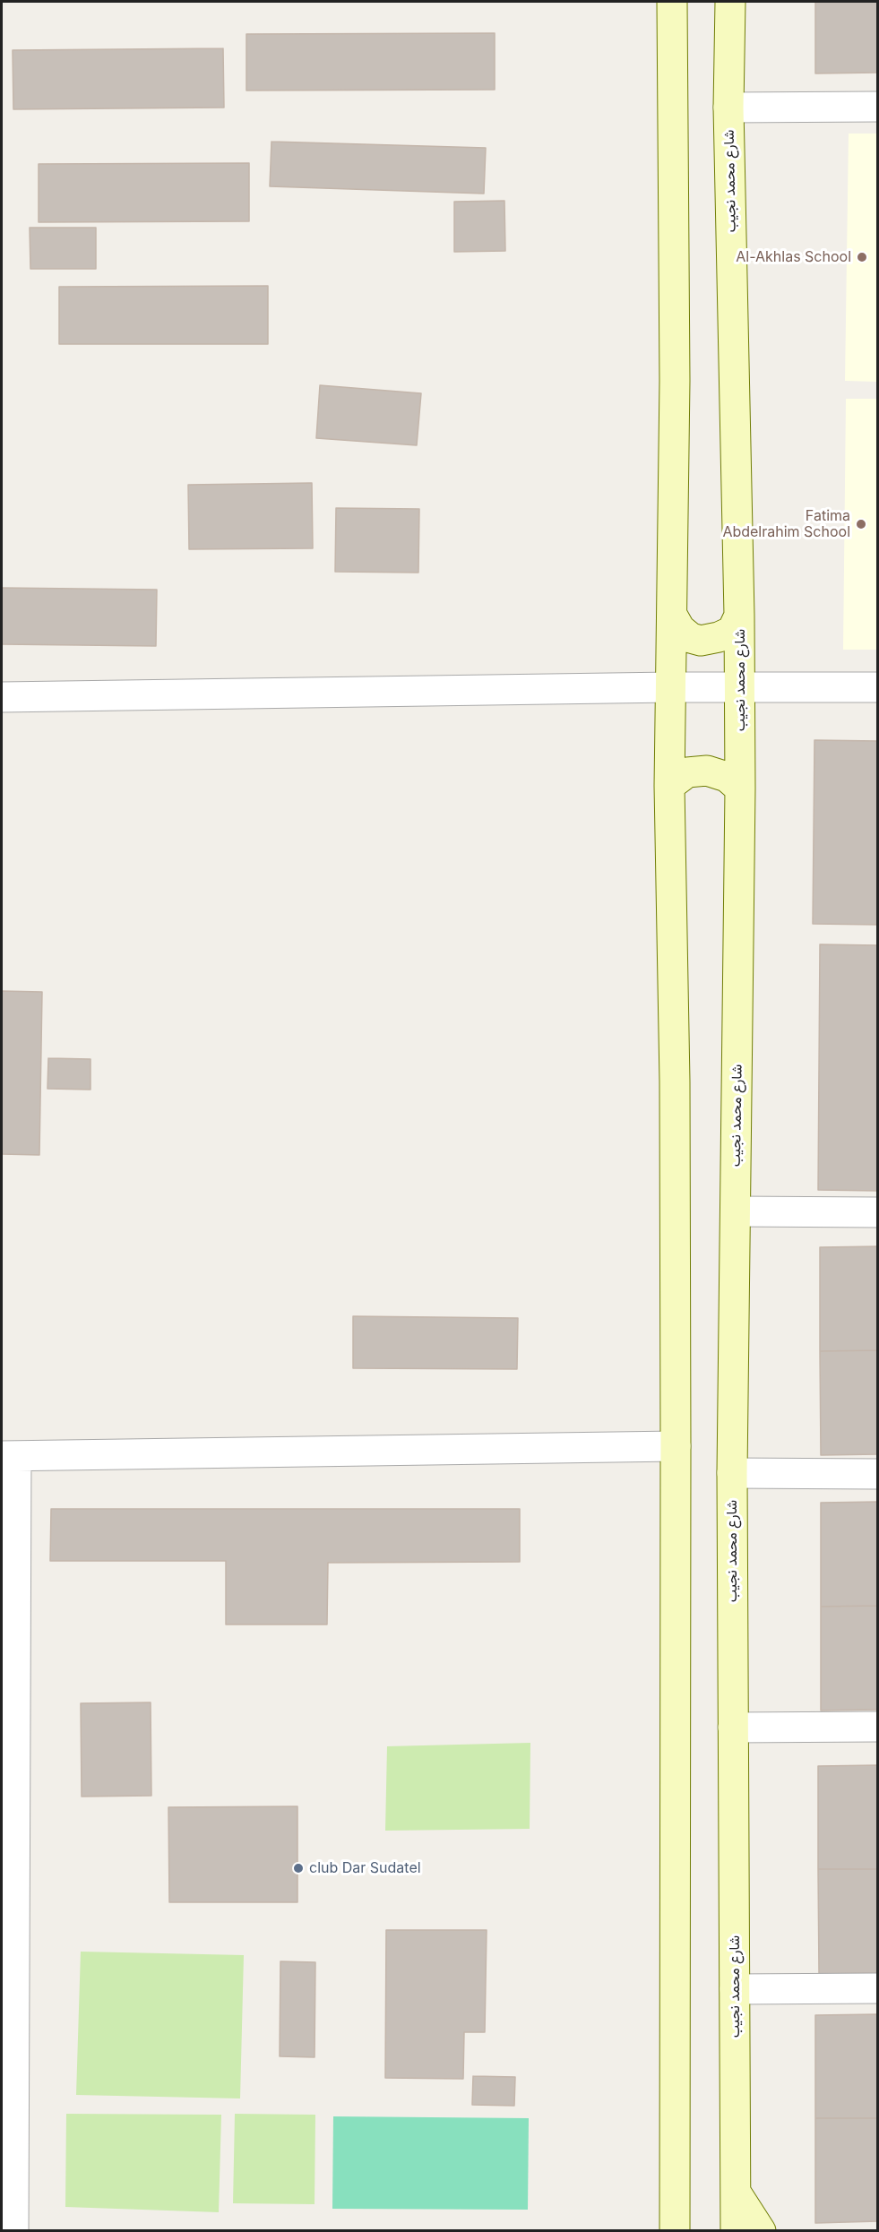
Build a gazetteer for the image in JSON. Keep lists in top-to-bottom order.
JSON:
{
  "streets": {
    "main road": ["شارع محمد نجيب"]
  },
  "places": ["Al-Akhlas School", "Fatima Abdelrahim School", "club Dar Sudatel"]
}
